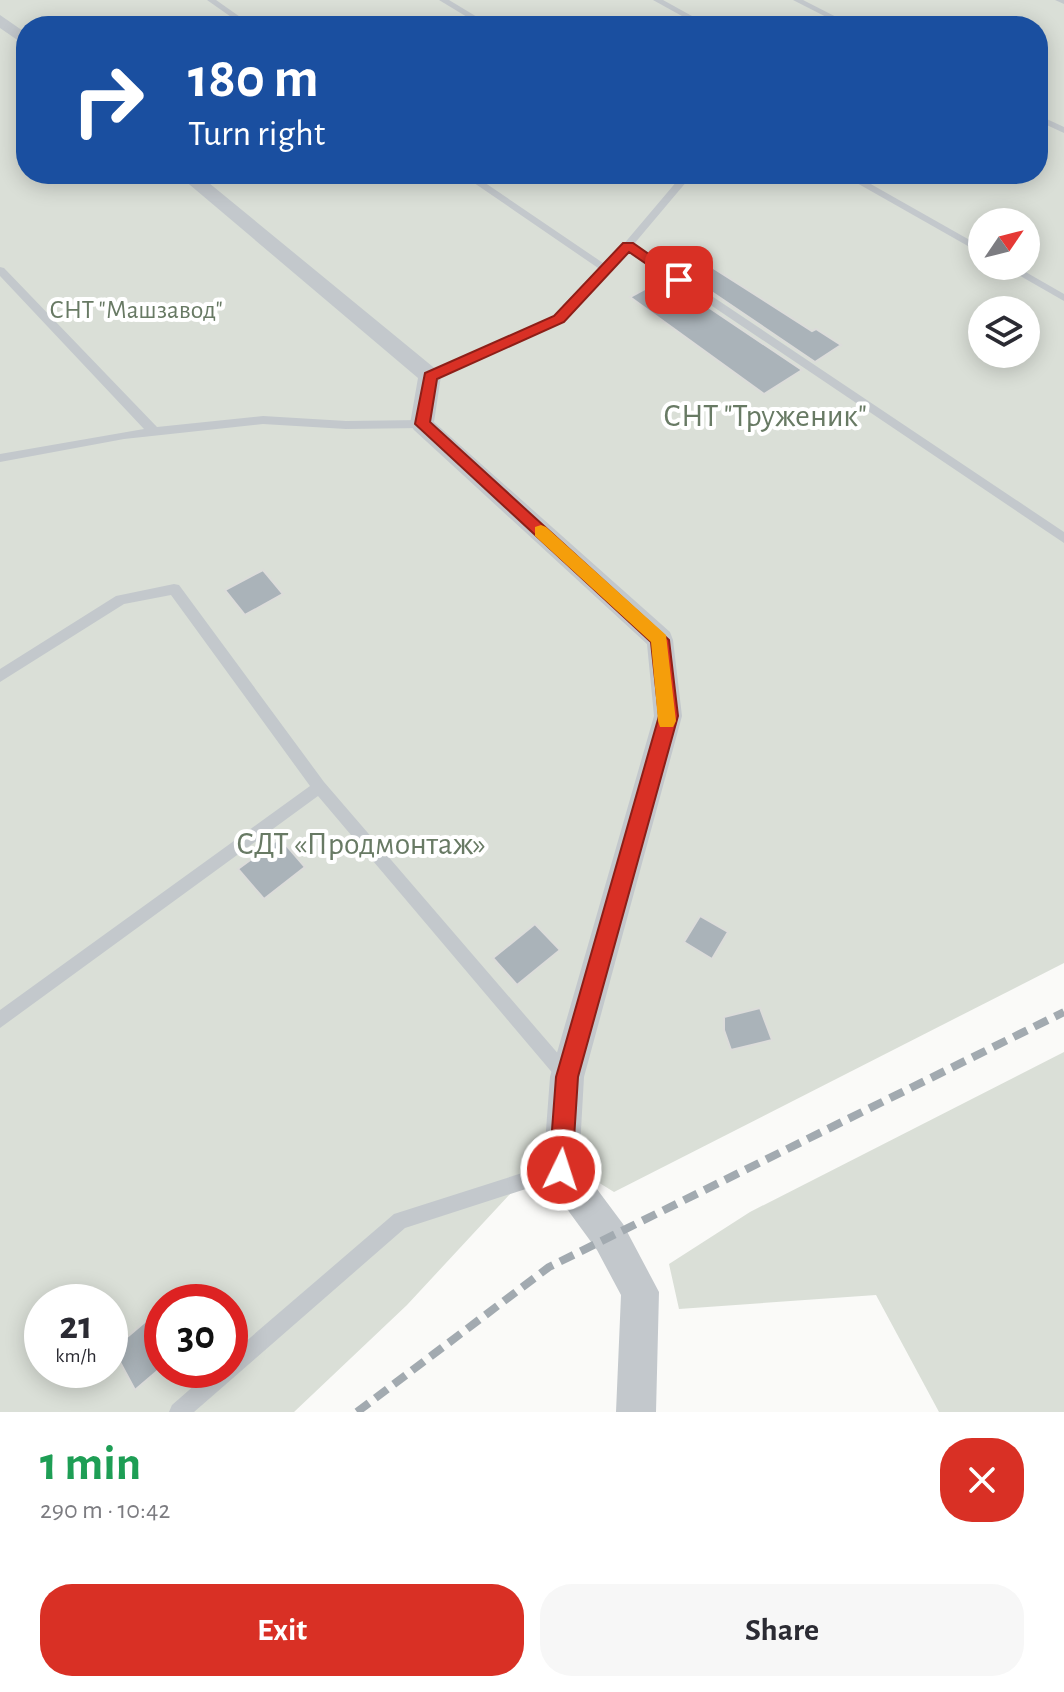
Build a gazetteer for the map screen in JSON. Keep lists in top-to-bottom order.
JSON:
{
  "parks": ["СНТ \"Машзавод\"", "СНТ \"Труженик\"", "СДТ «Продмонтаж»"],
  "north": "top right",
  "page": {
    "turn": ["180 m", "Turn right"],
    "speed": "21 km/h",
    "limit": "30",
    "heading": ["1 min", "290 m · 10:42"],
    "buttons": ["Exit", "Share"]
  }
}
